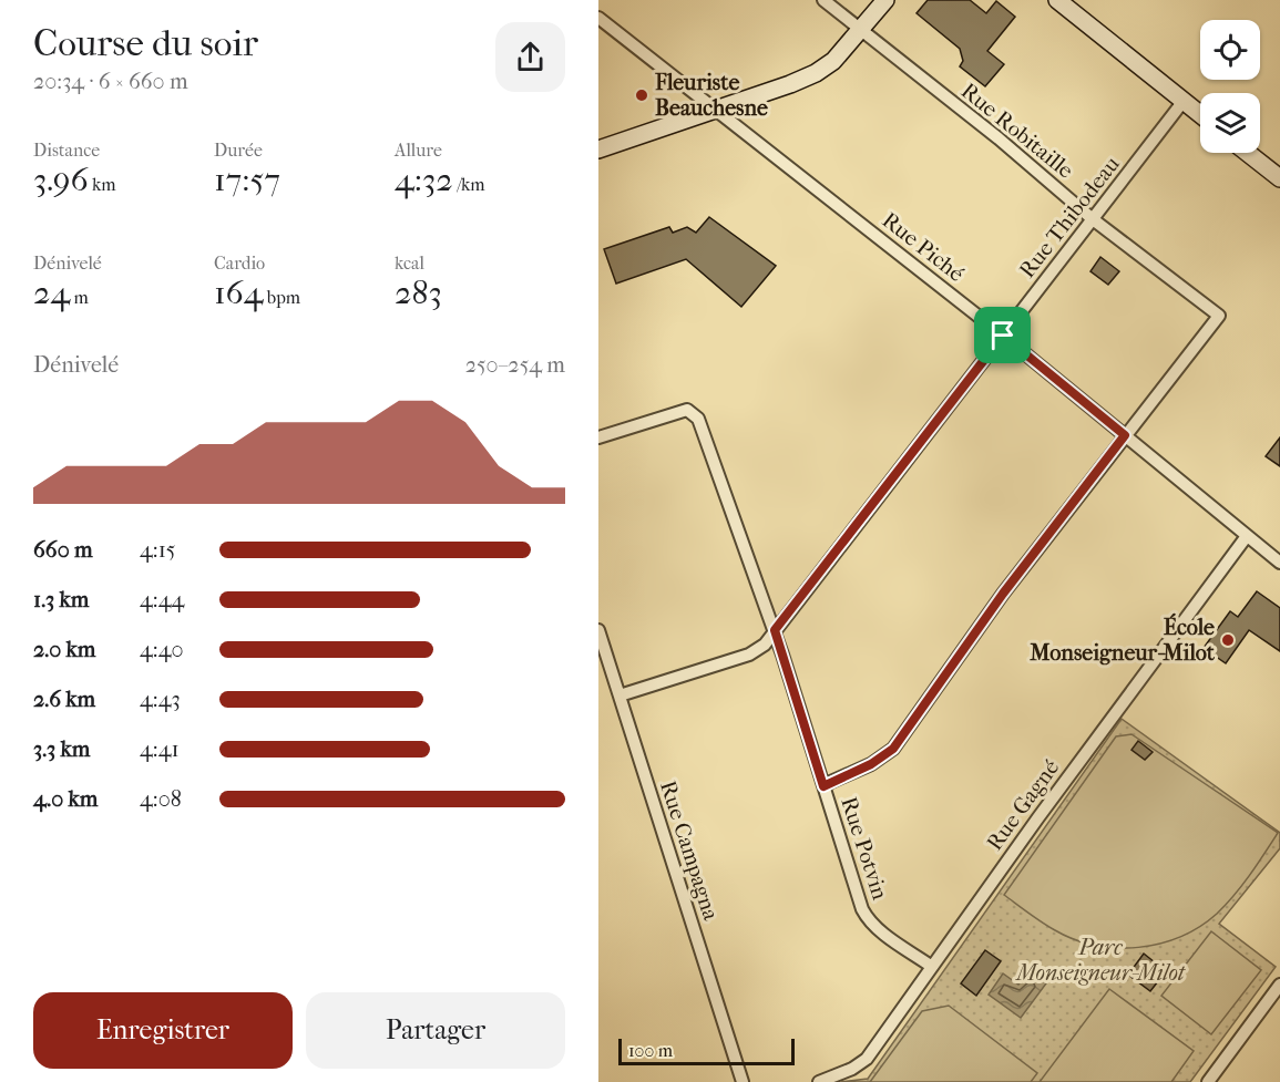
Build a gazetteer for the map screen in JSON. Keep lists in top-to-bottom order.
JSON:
{
  "streets": {
    "street": [
      "Rue Robitaille",
      "Rue Thibodeau",
      "Rue Piché",
      "Rue Gagné",
      "Rue Potvin",
      "Rue Campagna"
    ]
  },
  "crossings": [
    ["Rue Robitaille", "Rue Thibodeau"],
    ["Rue Robitaille", "Rue Piché"],
    ["Rue Thibodeau", "Rue Piché"],
    ["Rue Thibodeau", "Rue Potvin"],
    ["Rue Thibodeau", "Rue Campagna"],
    ["Rue Piché", "Rue Gagné"],
    ["Rue Gagné", "Rue Potvin"]
  ],
  "parks": ["Parc Monseigneur-Milot"],
  "places": ["Fleuriste Beauchesne", "École Monseigneur-Milot"],
  "scale_bar": "100 m",
  "page": {
    "heading": ["Course du soir", "20:34 · 6 × 660 m"],
    "stats": [
      ["Distance", "3.96 km"],
      ["Durée", "17:57"],
      ["Allure", "4:32 /km"],
      ["Dénivelé", "24 m"],
      ["Cardio", "164 bpm"],
      ["kcal", "283"]
    ],
    "chart": ["Dénivelé", "250–254 m"],
    "list": [
      {
        "name": "660 m",
        "note": "4:15"
      },
      {
        "name": "1.3 km",
        "note": "4:44"
      },
      {
        "name": "2.0 km",
        "note": "4:40"
      },
      {
        "name": "2.6 km",
        "note": "4:43"
      },
      {
        "name": "3.3 km",
        "note": "4:41"
      },
      {
        "name": "4.0 km",
        "note": "4:08"
      }
    ],
    "buttons": ["Enregistrer", "Partager"],
    "scale": "100 m"
  }
}
